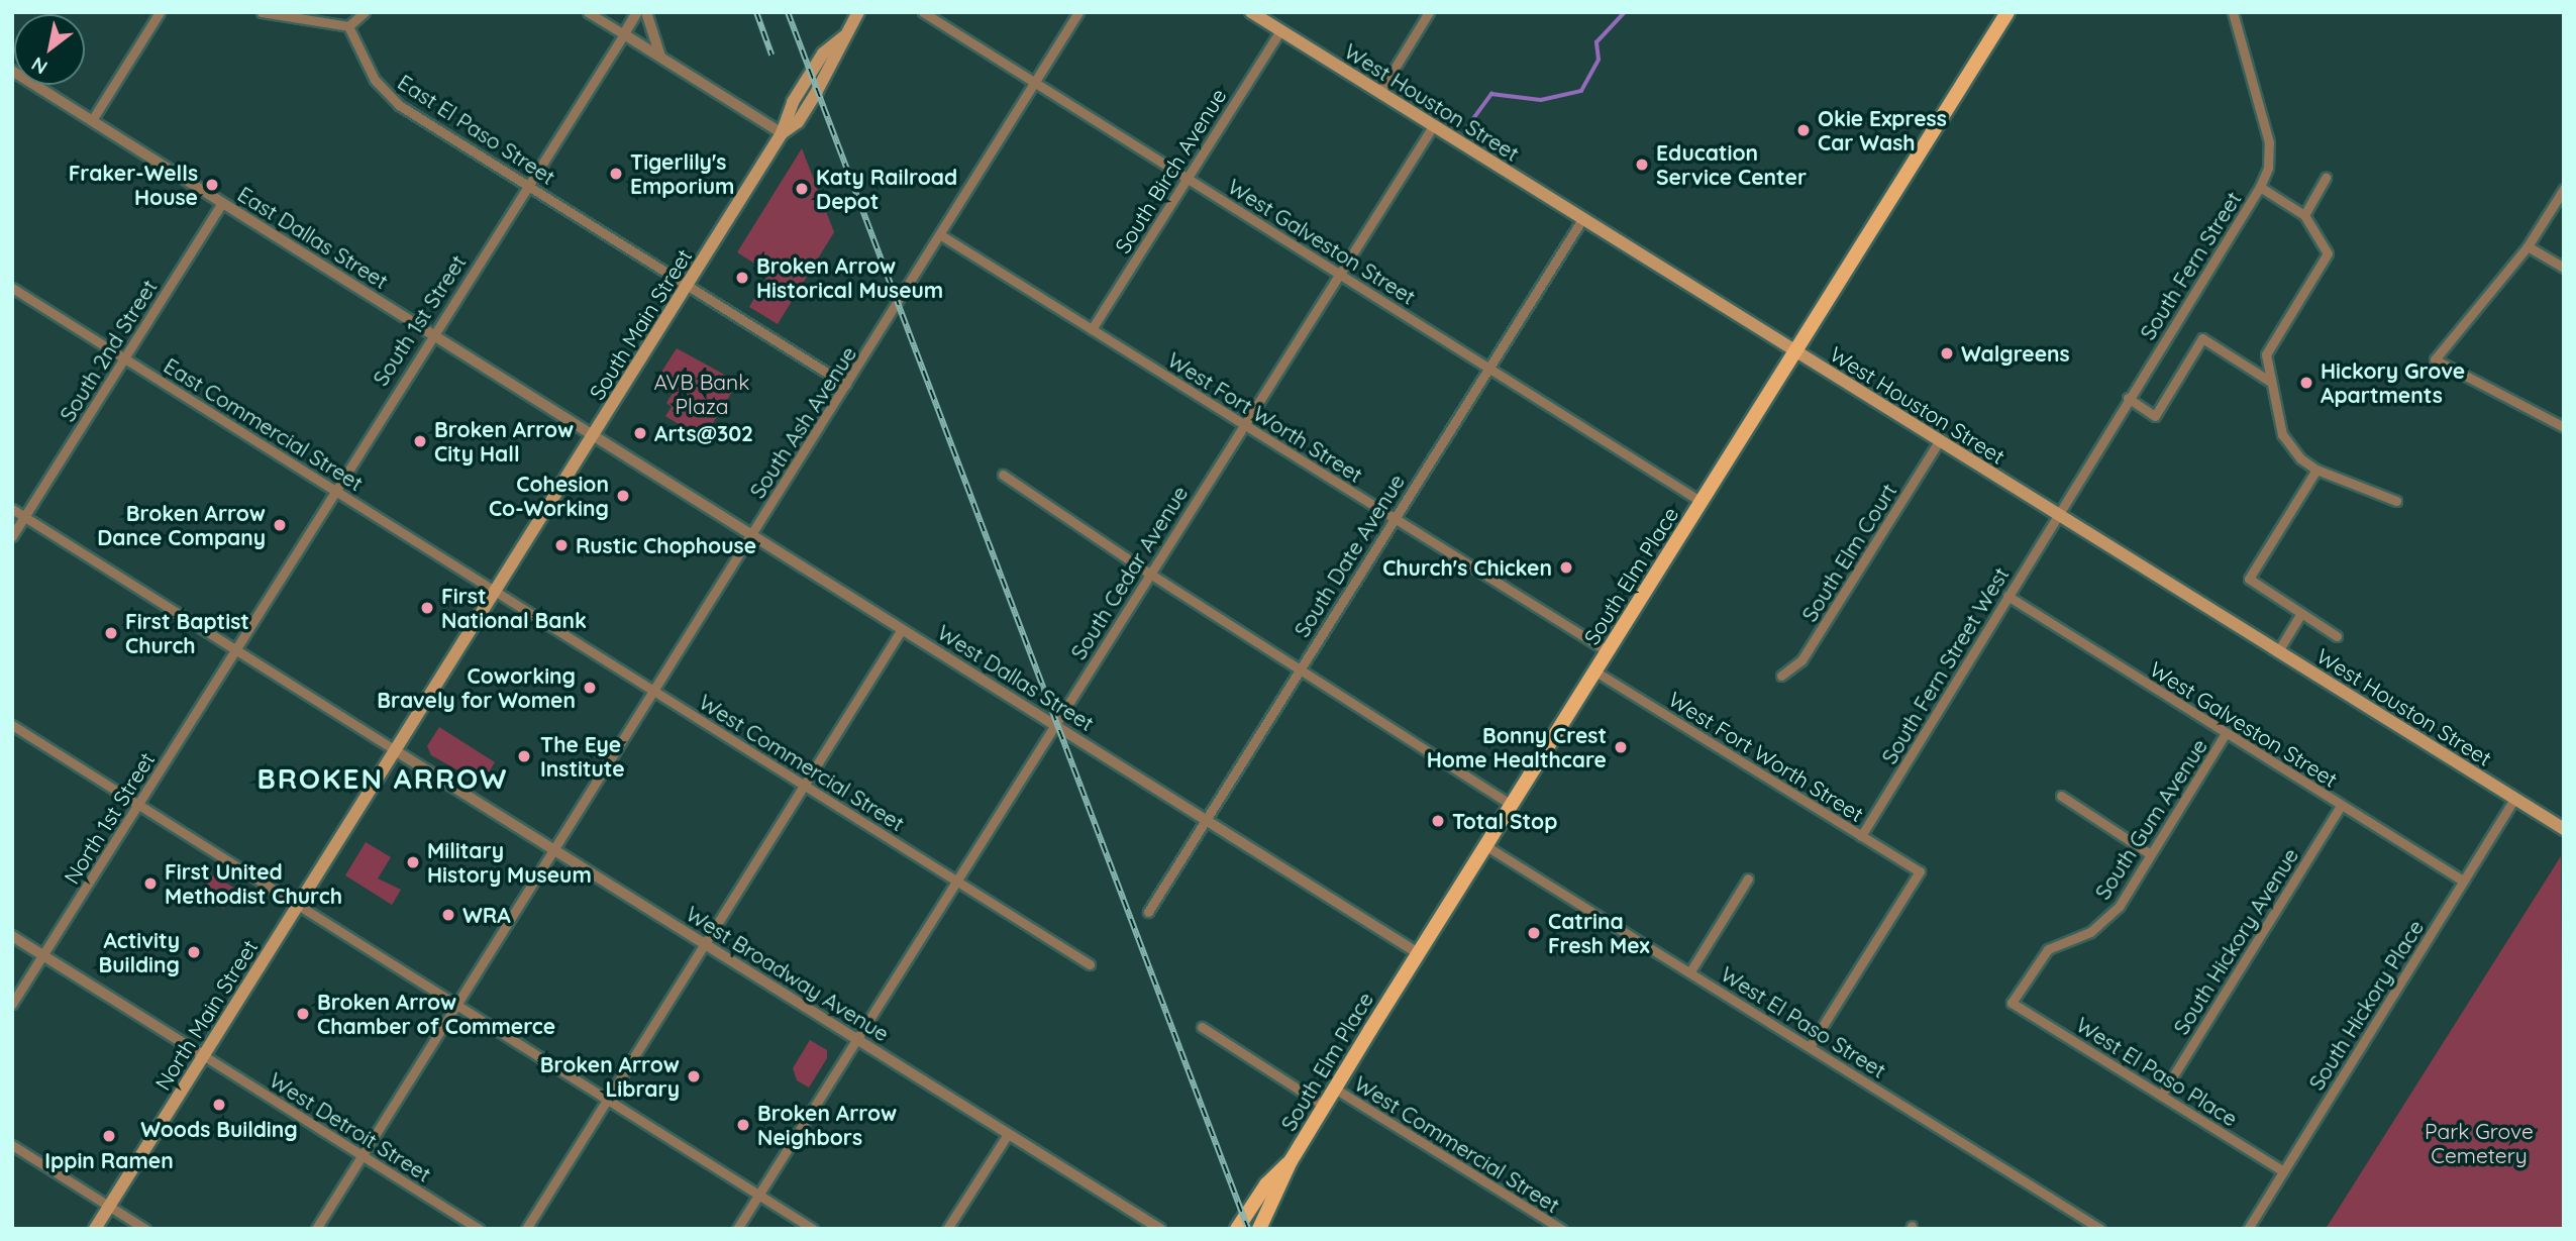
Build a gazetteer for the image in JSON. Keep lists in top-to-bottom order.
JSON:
{
  "streets": {
    "main road": [
      "West Houston Street",
      "South Main Street",
      "South Elm Place",
      "North Main Street"
    ],
    "street": [
      "East El Paso Street",
      "South Birch Avenue",
      "East Dallas Street",
      "West Galveston Street",
      "South Fern Street",
      "South 1st Street",
      "South 2nd Street",
      "West Fort Worth Street",
      "South Ash Avenue",
      "East Commercial Street",
      "South Elm Court",
      "South Date Avenue",
      "South Cedar Avenue",
      "South Fern Street West",
      "West Dallas Street",
      "West Commercial Street",
      "North 1st Street",
      "South Gum Avenue",
      "South Hickory Avenue",
      "West Broadway Avenue",
      "South Hickory Place",
      "West El Paso Street",
      "West El Paso Place",
      "West Detroit Street"
    ]
  },
  "crossings": [
    ["West Houston Street", "South Birch Avenue"],
    ["West Houston Street", "South Fern Street"],
    ["West Houston Street", "South Elm Court"],
    ["West Houston Street", "South Date Avenue"],
    ["West Houston Street", "South Cedar Avenue"],
    ["West Houston Street", "South Elm Place"],
    ["West Houston Street", "South Fern Street West"],
    ["West Houston Street", "South Hickory Place"],
    ["East El Paso Street", "South 1st Street"],
    ["East El Paso Street", "South Main Street"],
    ["South Birch Avenue", "West Galveston Street"],
    ["South Birch Avenue", "West Fort Worth Street"],
    ["East Dallas Street", "South 1st Street"],
    ["East Dallas Street", "South Main Street"],
    ["East Dallas Street", "South 2nd Street"],
    ["East Dallas Street", "West Dallas Street"],
    ["West Galveston Street", "South Ash Avenue"],
    ["West Galveston Street", "South Date Avenue"],
    ["West Galveston Street", "South Cedar Avenue"],
    ["West Galveston Street", "South Elm Place"],
    ["West Galveston Street", "South Fern Street West"],
    ["West Galveston Street", "South Gum Avenue"],
    ["West Galveston Street", "South Hickory Avenue"],
    ["West Galveston Street", "South Hickory Place"],
    ["South Fern Street", "South Fern Street West"],
    ["South 1st Street", "East Commercial Street"],
    ["South 1st Street", "North 1st Street"],
    ["South Main Street", "East Commercial Street"],
    ["South Main Street", "West Dallas Street"],
    ["South Main Street", "West Commercial Street"],
    ["South Main Street", "West Broadway Avenue"],
    ["South Main Street", "North Main Street"],
    ["South 2nd Street", "East Commercial Street"],
    ["West Fort Worth Street", "South Ash Avenue"],
    ["West Fort Worth Street", "South Date Avenue"],
    ["West Fort Worth Street", "South Cedar Avenue"],
    ["West Fort Worth Street", "South Elm Place"],
    ["West Fort Worth Street", "South Fern Street West"],
    ["West Fort Worth Street", "West El Paso Street"],
    ["South Ash Avenue", "West Dallas Street"],
    ["South Ash Avenue", "West Commercial Street"],
    ["South Ash Avenue", "West Broadway Avenue"],
    ["South Ash Avenue", "West Detroit Street"],
    ["East Commercial Street", "West Commercial Street"],
    ["South Date Avenue", "West Dallas Street"],
    ["South Cedar Avenue", "West Dallas Street"],
    ["South Cedar Avenue", "West Commercial Street"],
    ["South Cedar Avenue", "West Broadway Avenue"],
    ["South Elm Place", "West Dallas Street"],
    ["South Elm Place", "West Commercial Street"],
    ["South Elm Place", "West El Paso Street"],
    ["South Gum Avenue", "West El Paso Place"],
    ["South Hickory Avenue", "West El Paso Place"],
    ["West Broadway Avenue", "North Main Street"],
    ["South Hickory Place", "West El Paso Place"],
    ["North Main Street", "West Detroit Street"]
  ],
  "districts": ["BROKEN ARROW"],
  "parks": ["AVB Bank Plaza", "Park Grove Cemetery"],
  "places": [
    "Okie Express Car Wash",
    "Education Service Center",
    "Tigerlily's Emporium",
    "Fraker-Wells House",
    "Katy Railroad Depot",
    "Broken Arrow Historical Museum",
    "Walgreens",
    "Hickory Grove Apartments",
    "Arts@302",
    "Broken Arrow City Hall",
    "Cohesion Co-Working",
    "Broken Arrow Dance Company",
    "Rustic Chophouse",
    "Church's Chicken",
    "First National Bank",
    "First Baptist Church",
    "Coworking Bravely for Women",
    "Bonny Crest Home Healthcare",
    "The Eye Institute",
    "Total Stop",
    "Military History Museum",
    "First United Methodist Church",
    "WRA",
    "Catrina Fresh Mex",
    "Activity Building",
    "Broken Arrow Chamber of Commerce",
    "Broken Arrow Library",
    "Woods Building",
    "Broken Arrow Neighbors",
    "Ippin Ramen"
  ],
  "north": "bottom left"
}
